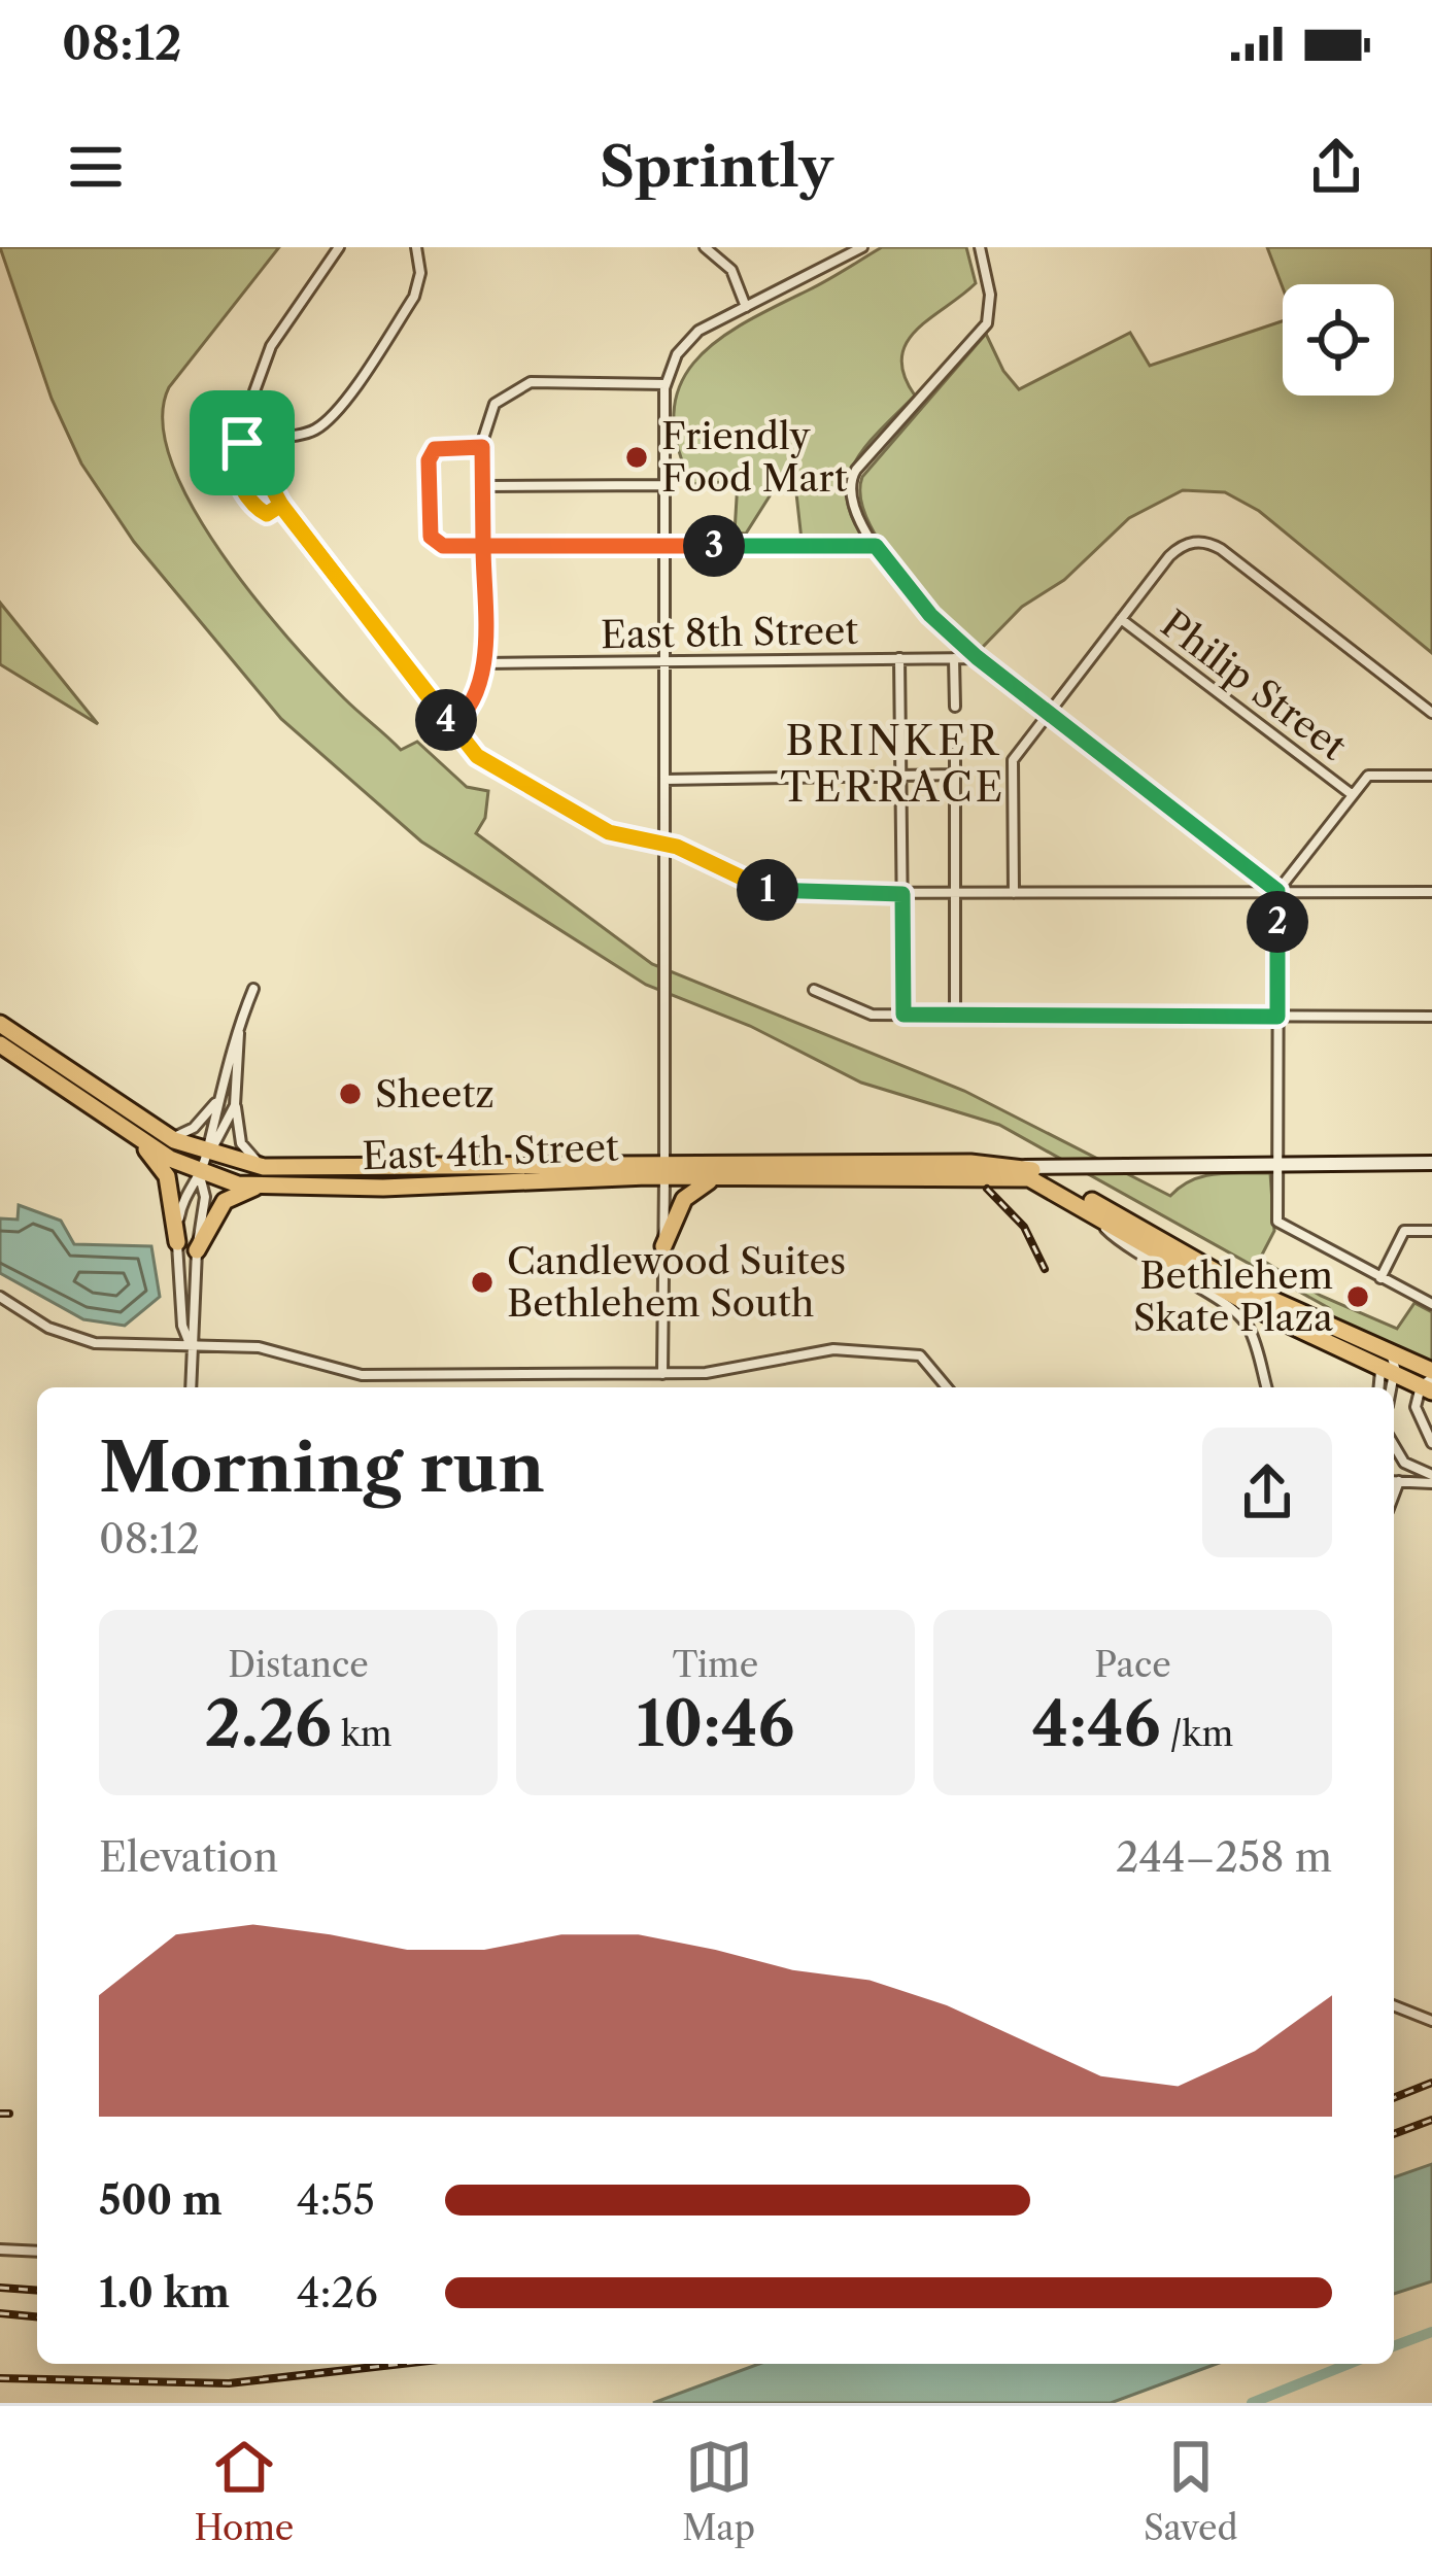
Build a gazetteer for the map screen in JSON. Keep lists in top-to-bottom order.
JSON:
{
  "streets": {
    "highway": ["East 4th Street"],
    "street": ["East 8th Street", "Philip Street"]
  },
  "districts": ["BRINKER TERRACE"],
  "places": [
    "Friendly Food Mart",
    "Sheetz",
    "Candlewood Suites Bethlehem South",
    "Bethlehem Skate Plaza"
  ],
  "page": {
    "status": "08:12",
    "header": "Sprintly",
    "pins": [
      "3",
      "4",
      "1",
      "2"
    ],
    "heading": ["Morning run", "08:12"],
    "stats": [
      ["Distance", "2.26 km"],
      ["Time", "10:46"],
      ["Pace", "4:46 /km"]
    ],
    "chart": ["Elevation", "244–258 m"],
    "list": [
      {
        "name": "500 m",
        "note": "4:55"
      },
      {
        "name": "1.0 km",
        "note": "4:26"
      }
    ],
    "tabs": ["Home", "Map", "Saved"]
  }
}
